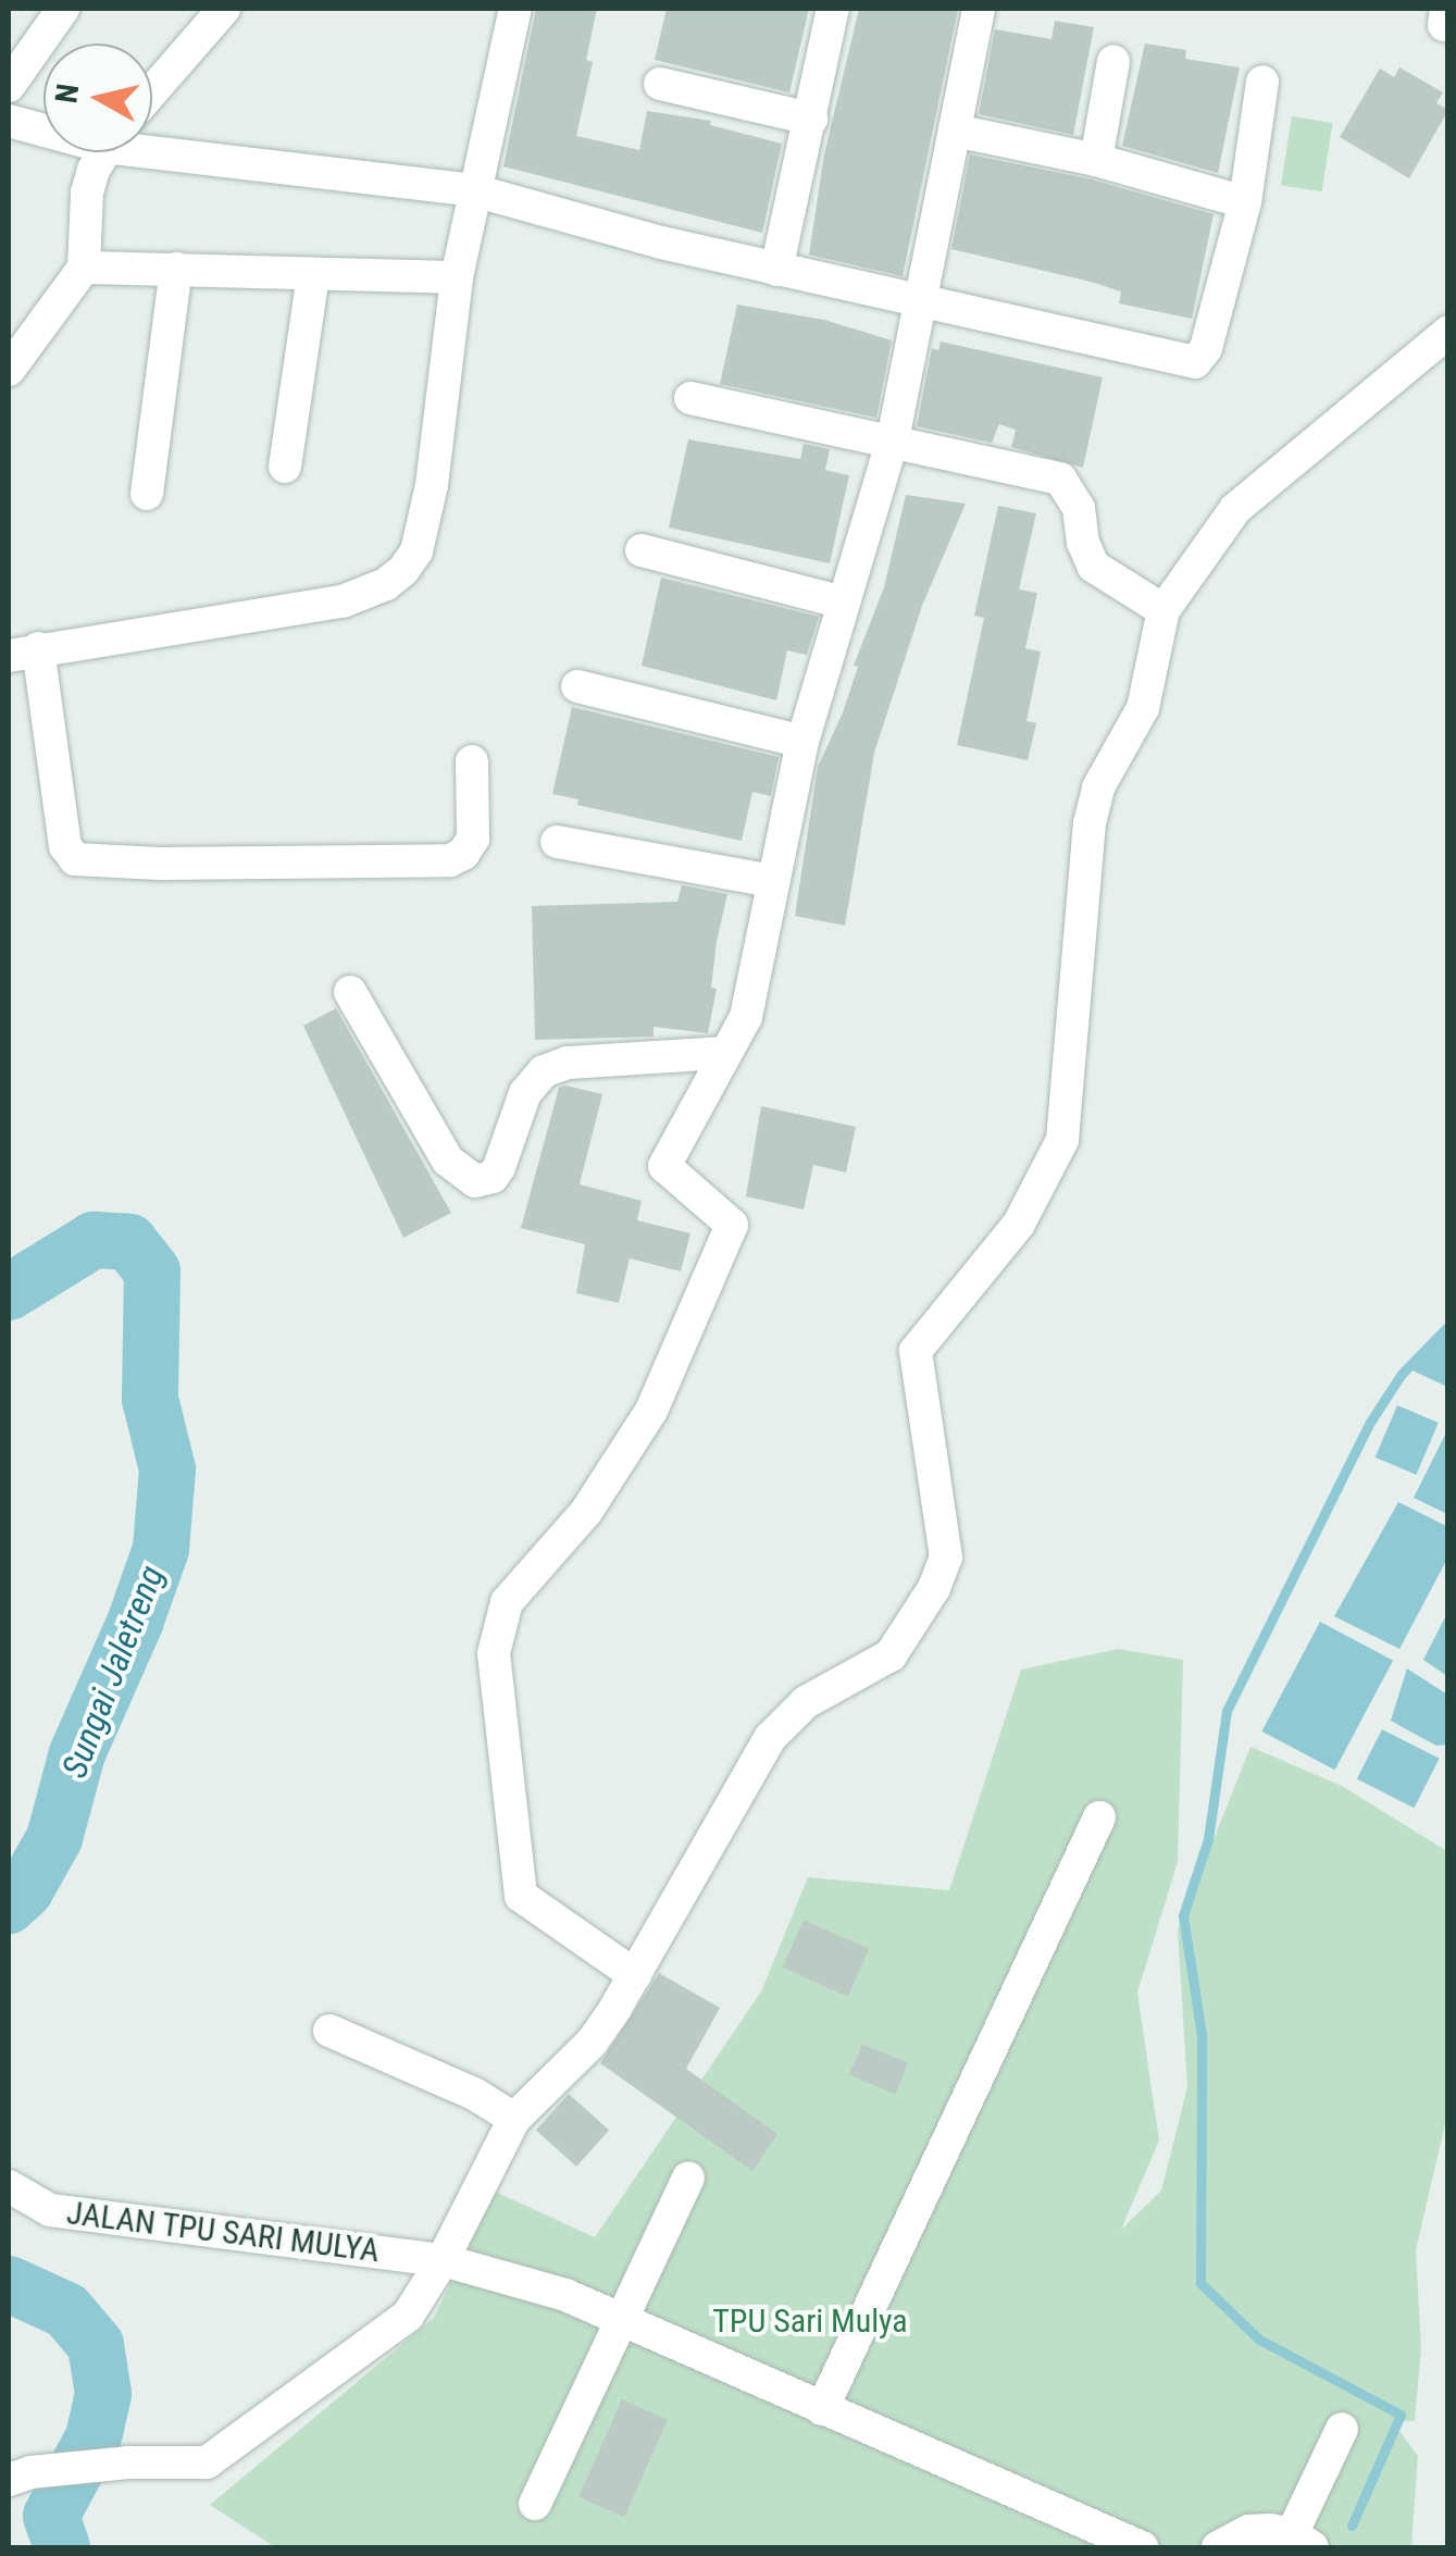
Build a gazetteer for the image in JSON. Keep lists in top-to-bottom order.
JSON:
{
  "streets": {
    "street": ["JALAN TPU SARI MULYA"]
  },
  "water": ["Sungai Jaletreng"],
  "parks": ["TPU Sari Mulya"],
  "north": "left"
}
